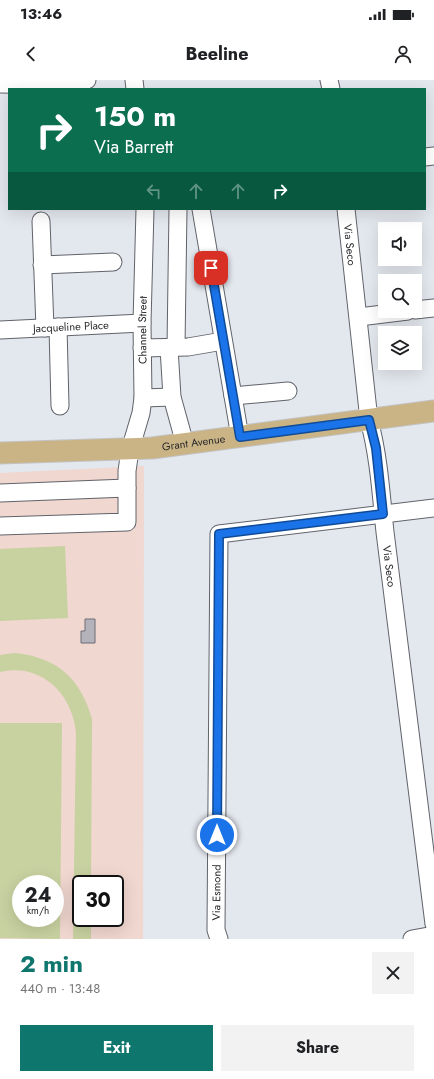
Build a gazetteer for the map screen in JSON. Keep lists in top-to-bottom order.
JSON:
{
  "streets": {
    "main road": ["Grant Avenue"],
    "street": [
      "Via Seco",
      "Jacqueline Place",
      "Channel Street",
      "Via Esmond"
    ]
  },
  "crossings": [
    ["Via Seco", "Grant Avenue"],
    ["Via Seco", "Via Esmond"],
    ["Jacqueline Place", "Channel Street"],
    ["Channel Street", "Grant Avenue"]
  ],
  "page": {
    "status": "13:46",
    "header": "Beeline",
    "turn": ["150 m", "Via Barrett"],
    "speed": "24 km/h",
    "limit": "30",
    "heading": ["2 min", "440 m · 13:48"],
    "buttons": ["Exit", "Share"]
  }
}
